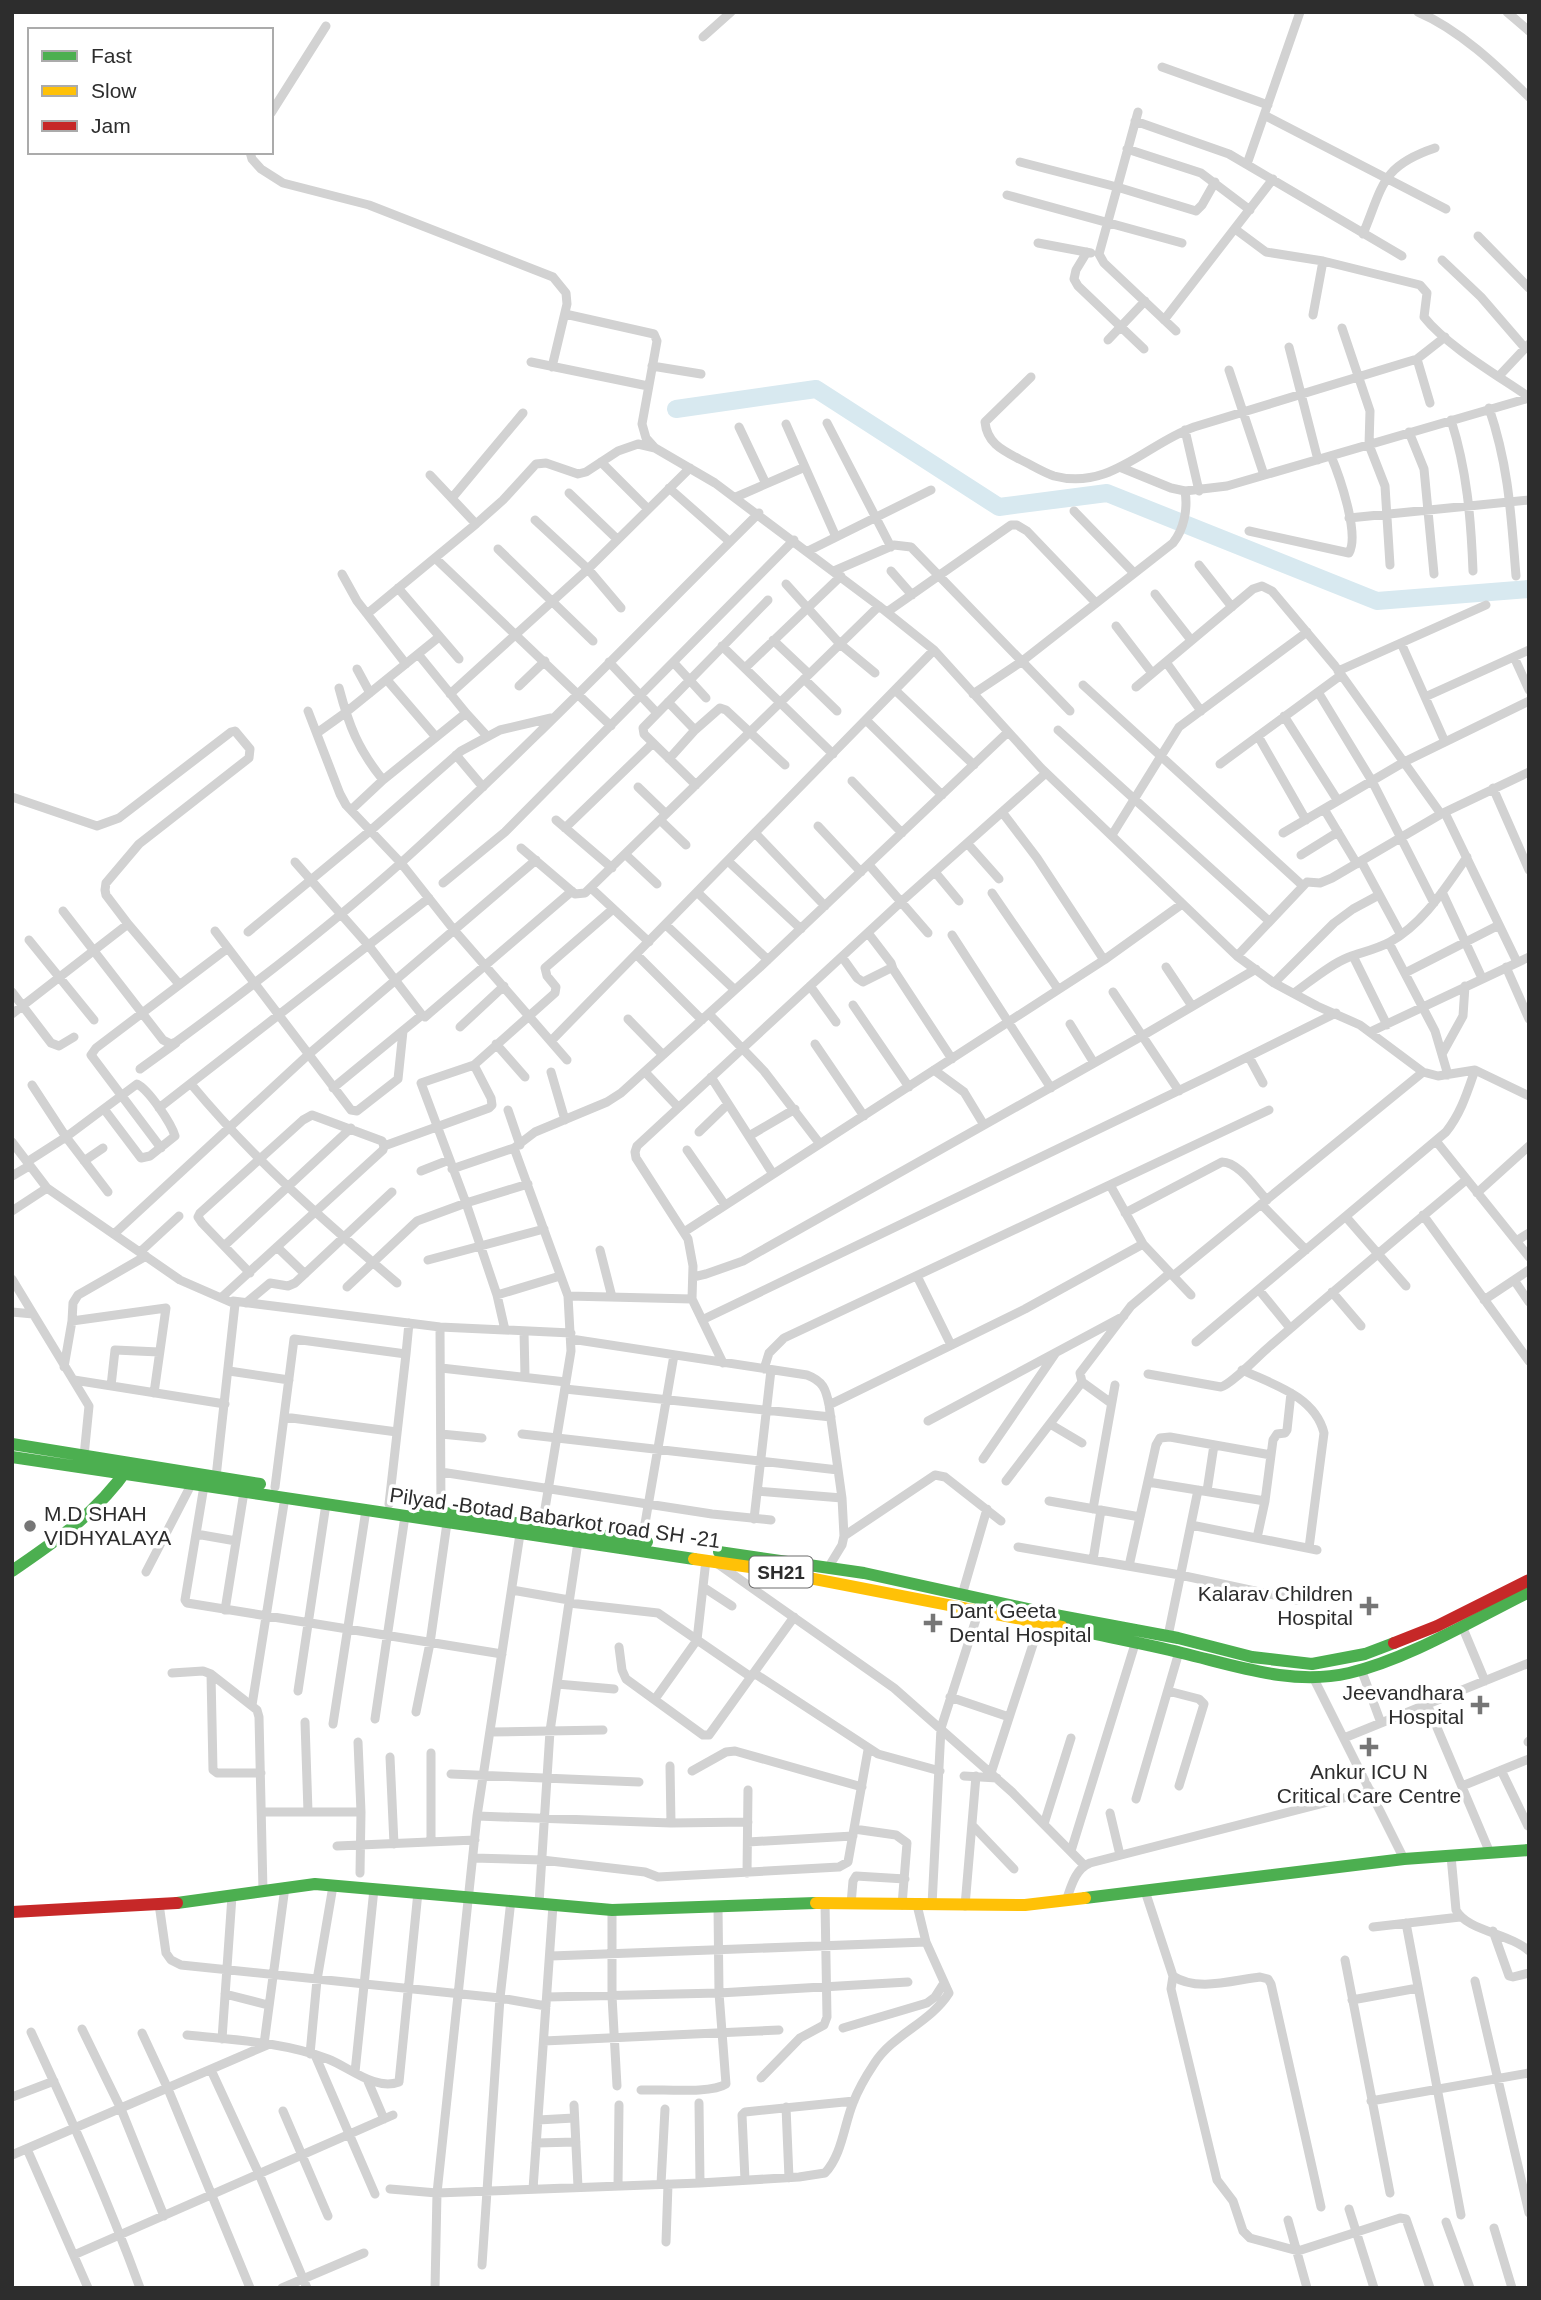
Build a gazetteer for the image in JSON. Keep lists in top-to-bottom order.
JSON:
{
  "streets": {
    "main road": ["Pilyad -Botad Babarkot road SH -21", "SH21"]
  },
  "places": {
    "other": ["M.D SHAH VIDHYALAYA"],
    "health": [
      "Kalarav Children Hospital",
      "Dant Geeta Dental Hospital",
      "Jeevandhara Hospital",
      "Ankur ICU N Critical Care Centre"
    ]
  },
  "legend": ["Fast", "Slow", "Jam"]
}
